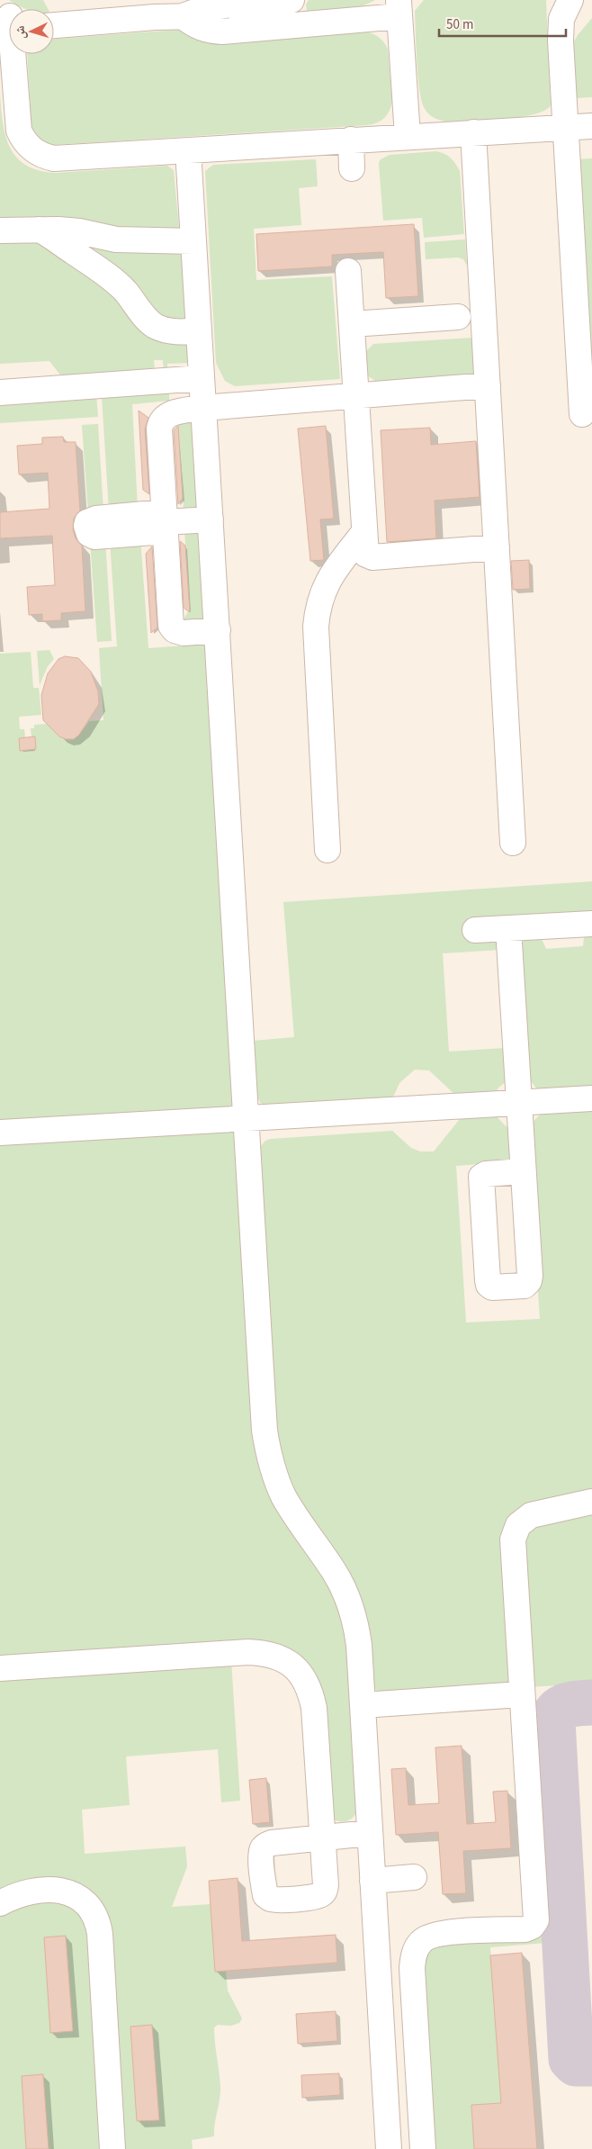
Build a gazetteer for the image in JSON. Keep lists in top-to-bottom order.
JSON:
{
  "scale_bar": "50 m",
  "north": "left"
}
